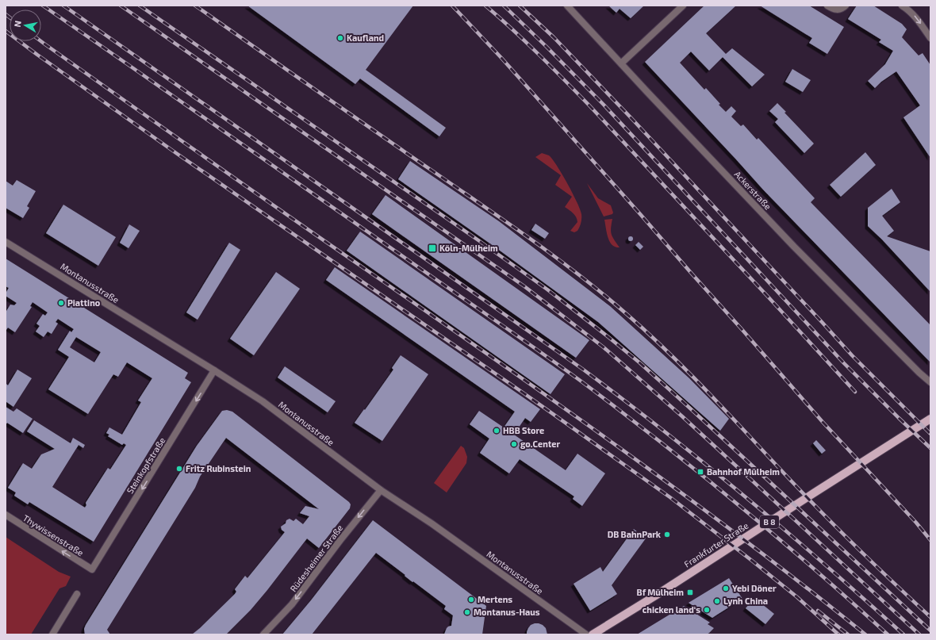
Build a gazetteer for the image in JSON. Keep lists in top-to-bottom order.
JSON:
{
  "streets": {
    "main road": ["B 8", "Frankfurter Straße"],
    "street": [
      "Ackerstraße",
      "Montanusstraße",
      "Steinkopfstraße",
      "Thywissenstraße",
      "Rüdesheimer Straße"
    ]
  },
  "crossings": [
    ["Montanusstraße", "Steinkopfstraße"],
    ["Montanusstraße", "Rüdesheimer Straße"],
    ["Steinkopfstraße", "Thywissenstraße"]
  ],
  "one_way": ["Steinkopfstraße", "Thywissenstraße", "Rüdesheimer Straße"],
  "places": {
    "other": [
      "Kaufland",
      "Piattino",
      "HBB Store",
      "go.Center",
      "Fritz Rubinstein",
      "DB BahnPark",
      "Yebi Döner",
      "Mertens",
      "Lynh China",
      "chicken land‘s",
      "Montanus-Haus"
    ],
    "transit": ["Köln-Mülheim", "Bahnhof Mülheim", "Bf Mülheim"]
  },
  "north": "left"
}
